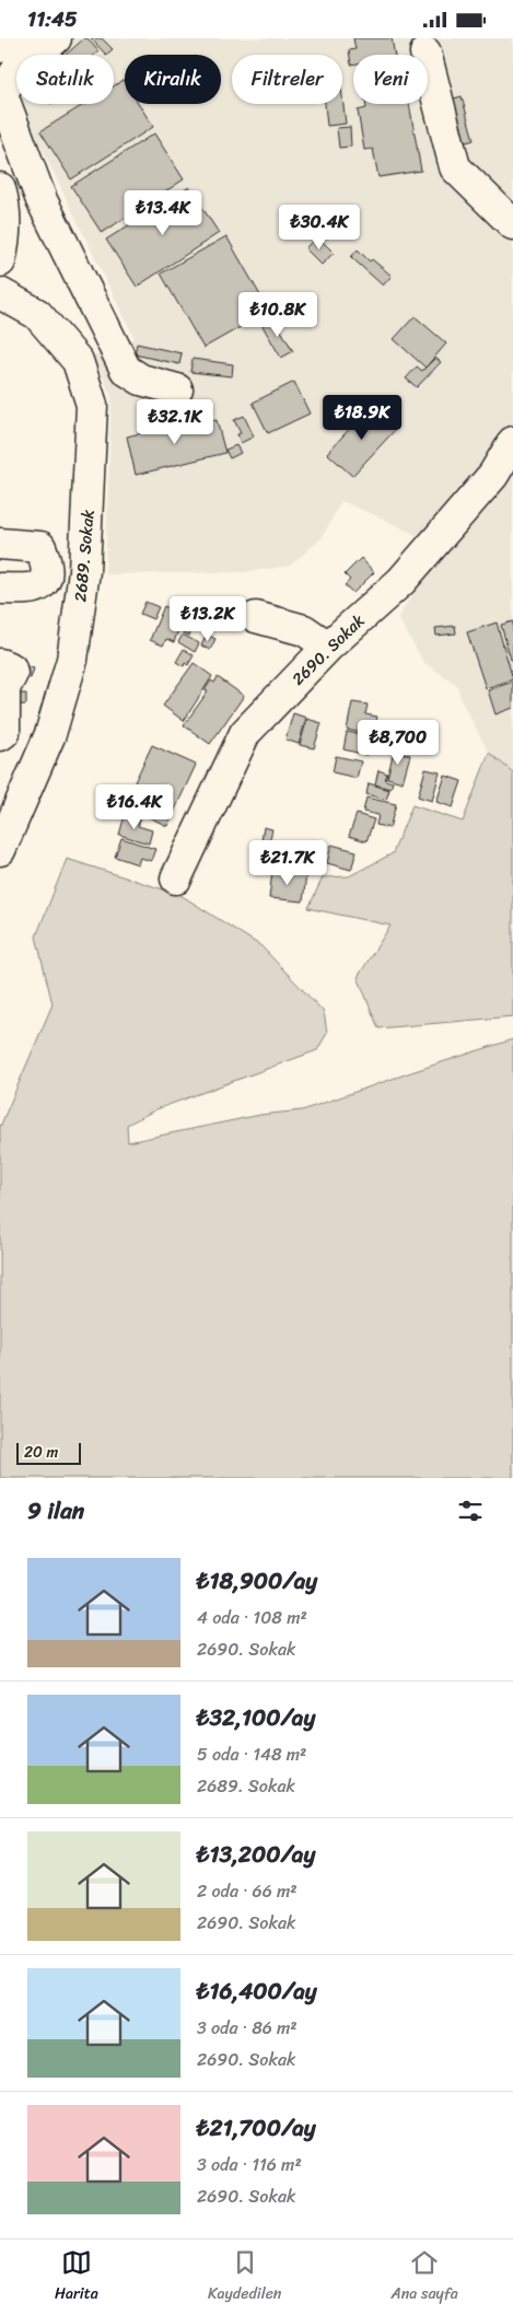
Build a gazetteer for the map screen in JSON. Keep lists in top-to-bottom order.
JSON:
{
  "streets": {
    "main road": ["2689. Sokak", "2690. Sokak"]
  },
  "scale_bar": "20 m",
  "page": {
    "status": "11:45",
    "chip": [
      "Satılık",
      "Kiralık",
      "Filtreler",
      "Yeni"
    ],
    "price": [
      "₺13.4K",
      "₺30.4K",
      "₺10.8K",
      "₺18.9K",
      "₺32.1K",
      "₺13.2K",
      "₺8,700",
      "₺16.4K",
      "₺21.7K"
    ],
    "scale": "20 m",
    "heading": "9 ilan",
    "list": [
      {
        "name": "₺18,900/ay",
        "note": "4 oda · 108 m² · 2690. Sokak"
      },
      {
        "name": "₺32,100/ay",
        "note": "5 oda · 148 m² · 2689. Sokak"
      },
      {
        "name": "₺13,200/ay",
        "note": "2 oda · 66 m² · 2690. Sokak"
      },
      {
        "name": "₺16,400/ay",
        "note": "3 oda · 86 m² · 2690. Sokak"
      },
      {
        "name": "₺21,700/ay",
        "note": "3 oda · 116 m² · 2690. Sokak"
      }
    ],
    "tabs": ["Harita", "Kaydedilen", "Ana sayfa"]
  }
}
